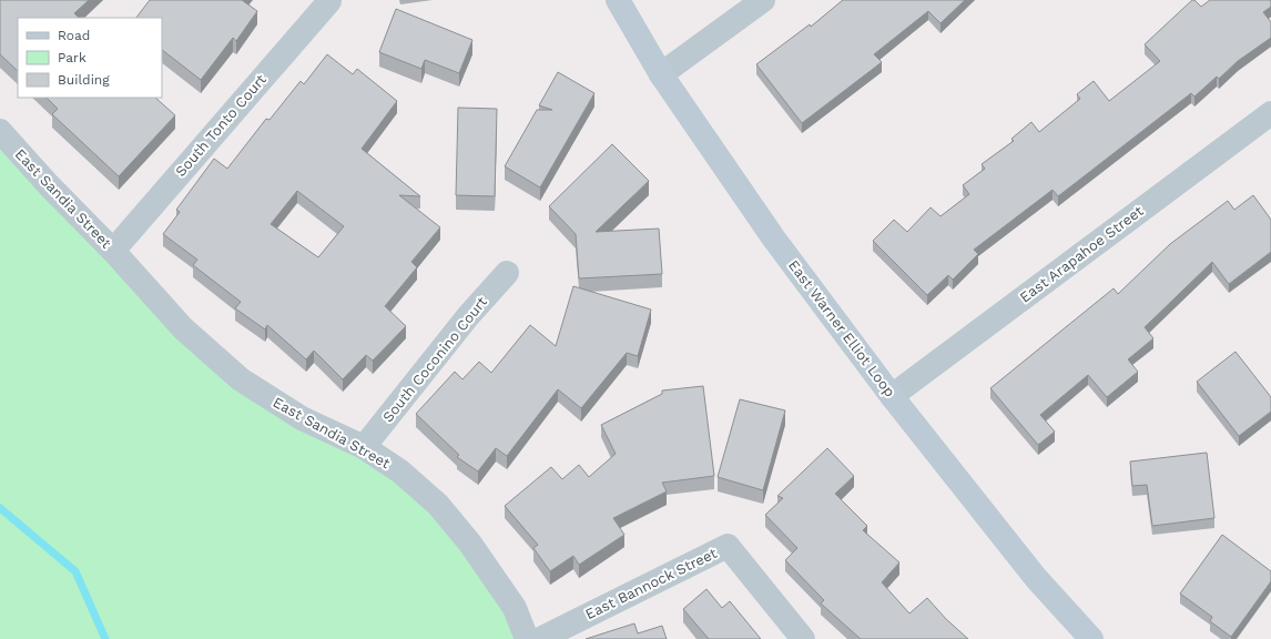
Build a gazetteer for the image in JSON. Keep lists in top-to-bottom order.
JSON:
{
  "streets": {
    "main road": ["East Warner Elliot Loop"],
    "street": [
      "South Tonto Court",
      "East Sandia Street",
      "East Arapahoe Street",
      "South Coconino Court",
      "East Bannock Street"
    ]
  },
  "crossings": [
    ["South Tonto Court", "East Sandia Street"],
    ["East Sandia Street", "South Coconino Court"],
    ["East Arapahoe Street", "East Warner Elliot Loop"]
  ],
  "legend": ["Road", "Park", "Building"]
}
